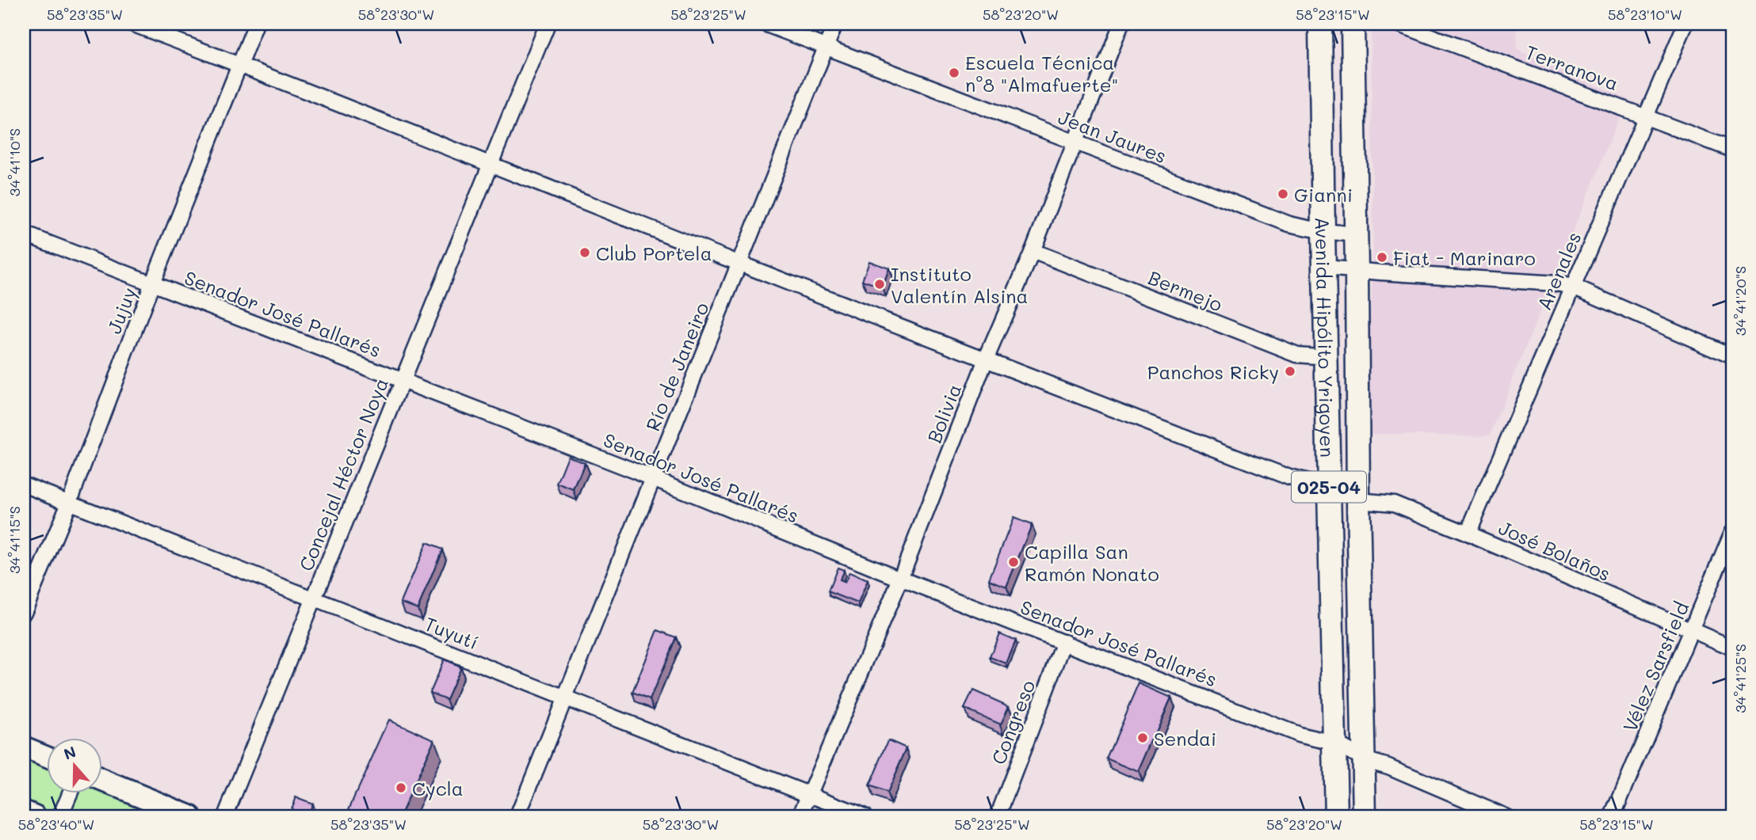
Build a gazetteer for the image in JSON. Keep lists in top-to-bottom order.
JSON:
{
  "streets": {
    "main road": ["Avenida Hipólito Yrigoyen", "025-04"],
    "street": [
      "Terranova",
      "Jean Jaures",
      "Arenales",
      "Bermejo",
      "Jujuy",
      "Senador José Pallarés",
      "Río de Janeiro",
      "Bolivia",
      "Concejal Héctor Noya",
      "José Bolaños",
      "Tuyutí",
      "Vélez Sarsfield",
      "Congreso"
    ]
  },
  "crossings": [
    ["Terranova", "Arenales"],
    ["Jean Jaures", "Avenida Hipólito Yrigoyen"],
    ["Jean Jaures", "Río de Janeiro"],
    ["Jean Jaures", "Bolivia"],
    ["Arenales", "José Bolaños"],
    ["Bermejo", "Avenida Hipólito Yrigoyen"],
    ["Bermejo", "Bolivia"],
    ["Jujuy", "Senador José Pallarés"],
    ["Jujuy", "Tuyutí"],
    ["Senador José Pallarés", "Avenida Hipólito Yrigoyen"],
    ["Senador José Pallarés", "Río de Janeiro"],
    ["Senador José Pallarés", "Bolivia"],
    ["Senador José Pallarés", "Concejal Héctor Noya"],
    ["Senador José Pallarés", "Congreso"],
    ["Avenida Hipólito Yrigoyen", "José Bolaños"],
    ["Río de Janeiro", "Tuyutí"],
    ["Bolivia", "Tuyutí"],
    ["Concejal Héctor Noya", "Tuyutí"],
    ["José Bolaños", "Vélez Sarsfield"]
  ],
  "places": [
    "Escuela Técnica n°8 \"Almafuerte\"",
    "Gianni",
    "Club Portela",
    "Fiat - Marinaro",
    "Instituto Valentín Alsina",
    "Panchos Ricky",
    "Capilla San Ramón Nonato",
    "Sendai",
    "Cycla"
  ],
  "north": "top",
  "coordinates": [
    "58°23'35\"W",
    "58°23'30\"W",
    "58°23'25\"W",
    "58°23'20\"W",
    "58°23'15\"W",
    "58°23'10\"W",
    "34°41'10\"S",
    "34°41'20\"S",
    "34°41'15\"S",
    "34°41'25\"S",
    "58°23'40\"W"
  ]
}
